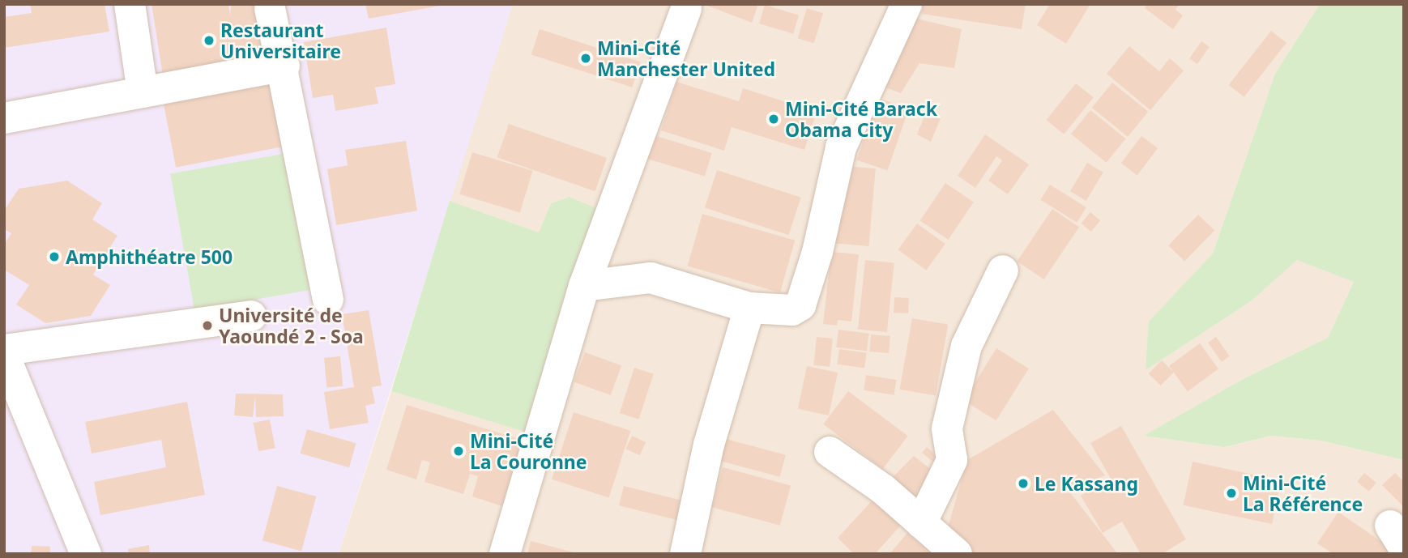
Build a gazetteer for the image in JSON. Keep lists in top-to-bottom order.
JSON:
{
  "places": [
    "Restaurant Universitaire",
    "Mini-Cité Manchester United",
    "Mini-Cité Barack Obama City",
    "Amphithéatre 500",
    "Université de Yaoundé 2 - Soa",
    "Mini-Cité La Couronne",
    "Le Kassang",
    "Mini-Cité La Référence"
  ]
}
